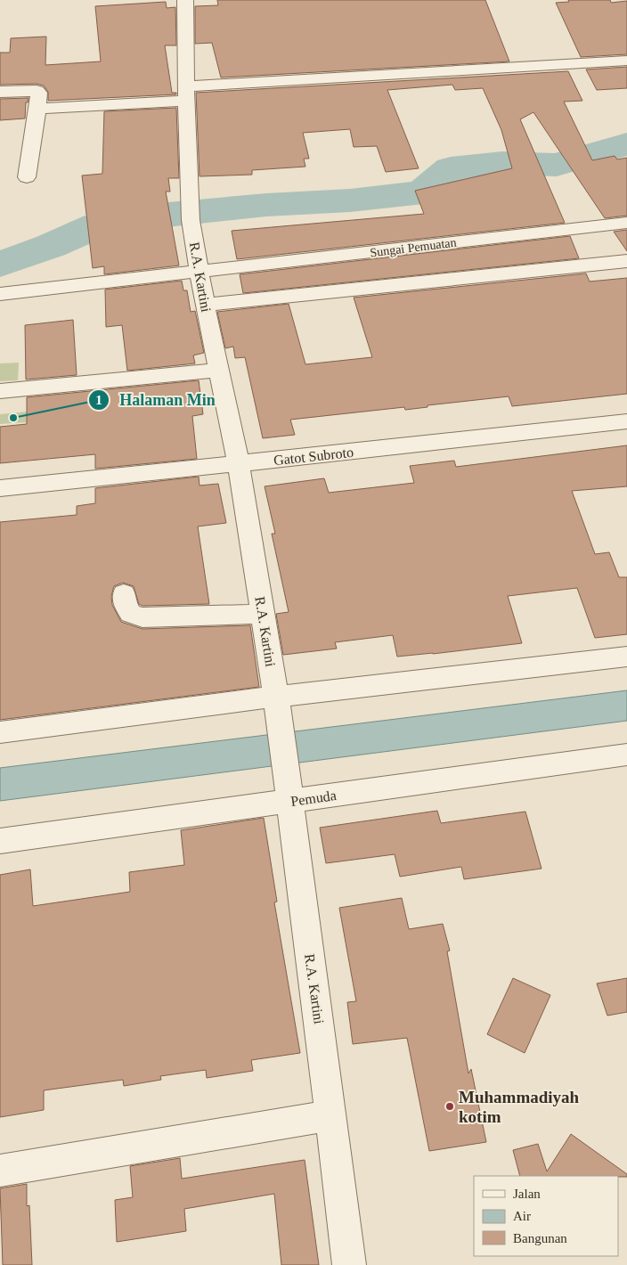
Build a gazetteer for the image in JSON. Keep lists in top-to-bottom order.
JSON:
{
  "streets": {
    "street": [
      "Sungai Pemuatan",
      "R.A. Kartini",
      "Gatot Subroto",
      "Pemuda"
    ]
  },
  "crossings": [
    ["Sungai Pemuatan", "R.A. Kartini"],
    ["R.A. Kartini", "Gatot Subroto"],
    ["R.A. Kartini", "Pemuda"]
  ],
  "places": ["Halaman Min", "Muhammadiyah kotim"],
  "legend": ["Jalan", "Air", "Bangunan"]
}
